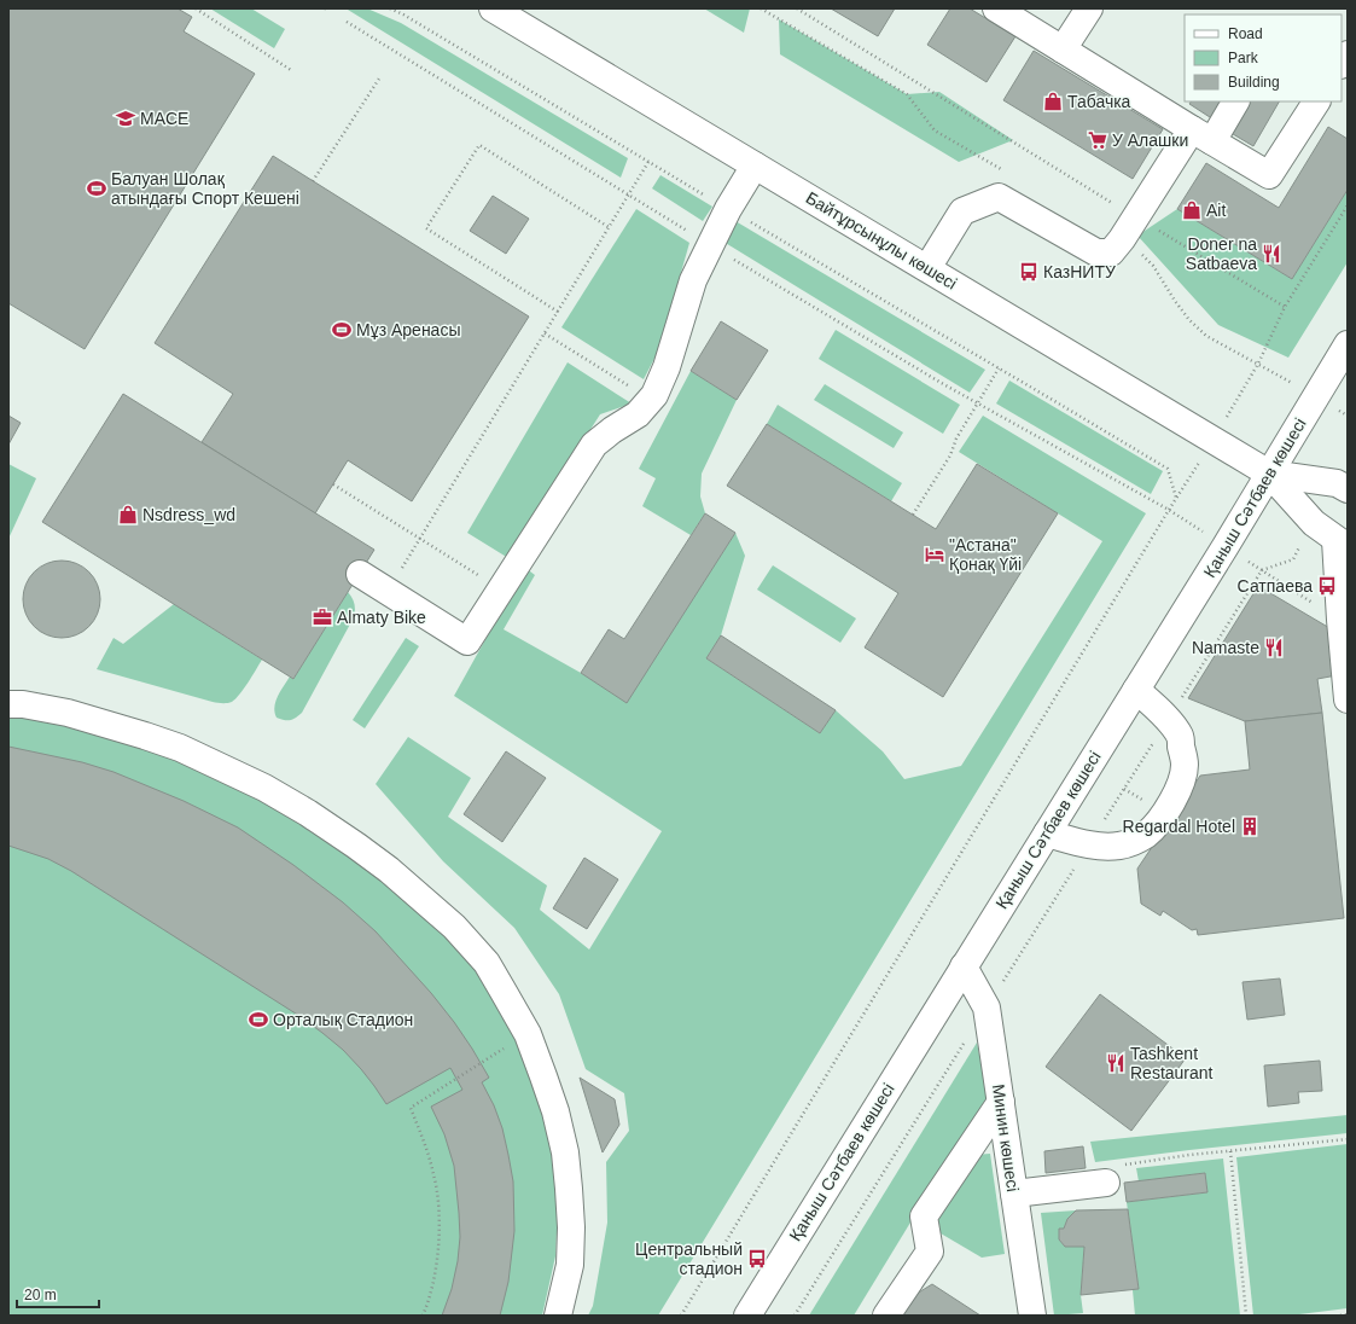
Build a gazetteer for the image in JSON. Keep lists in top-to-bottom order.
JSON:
{
  "streets": {
    "main road": ["Байтұрсынұлы көшесі", "Қаныш Сәтбаев көшесі", "Минин көшесі"]
  },
  "crossings": [
    ["Байтұрсынұлы көшесі", "Қаныш Сәтбаев көшесі"],
    ["Қаныш Сәтбаев көшесі", "Минин көшесі"]
  ],
  "places": {
    "shop": ["Табачка", "Ait", "Nsdress_wd"],
    "school or university": ["MACE"],
    "supermarket": ["У Алашки"],
    "sports": ["Балуан Шолақ атындағы Спорт Кешені", "Мұз Аренасы", "Орталық Стадион"],
    "restaurant": ["Doner na Satbaeva", "Namaste", "Tashkent Restaurant"],
    "bus stop": ["КазНИТУ", "Сатпаева", "Центральный стадион"],
    "hotel": ["\"Астана\" Қонақ Үйі"],
    "office": ["Almaty Bike"],
    "building": ["Regardal Hotel"]
  },
  "legend": ["Road", "Park", "Building"],
  "scale_bar": "20 m"
}
